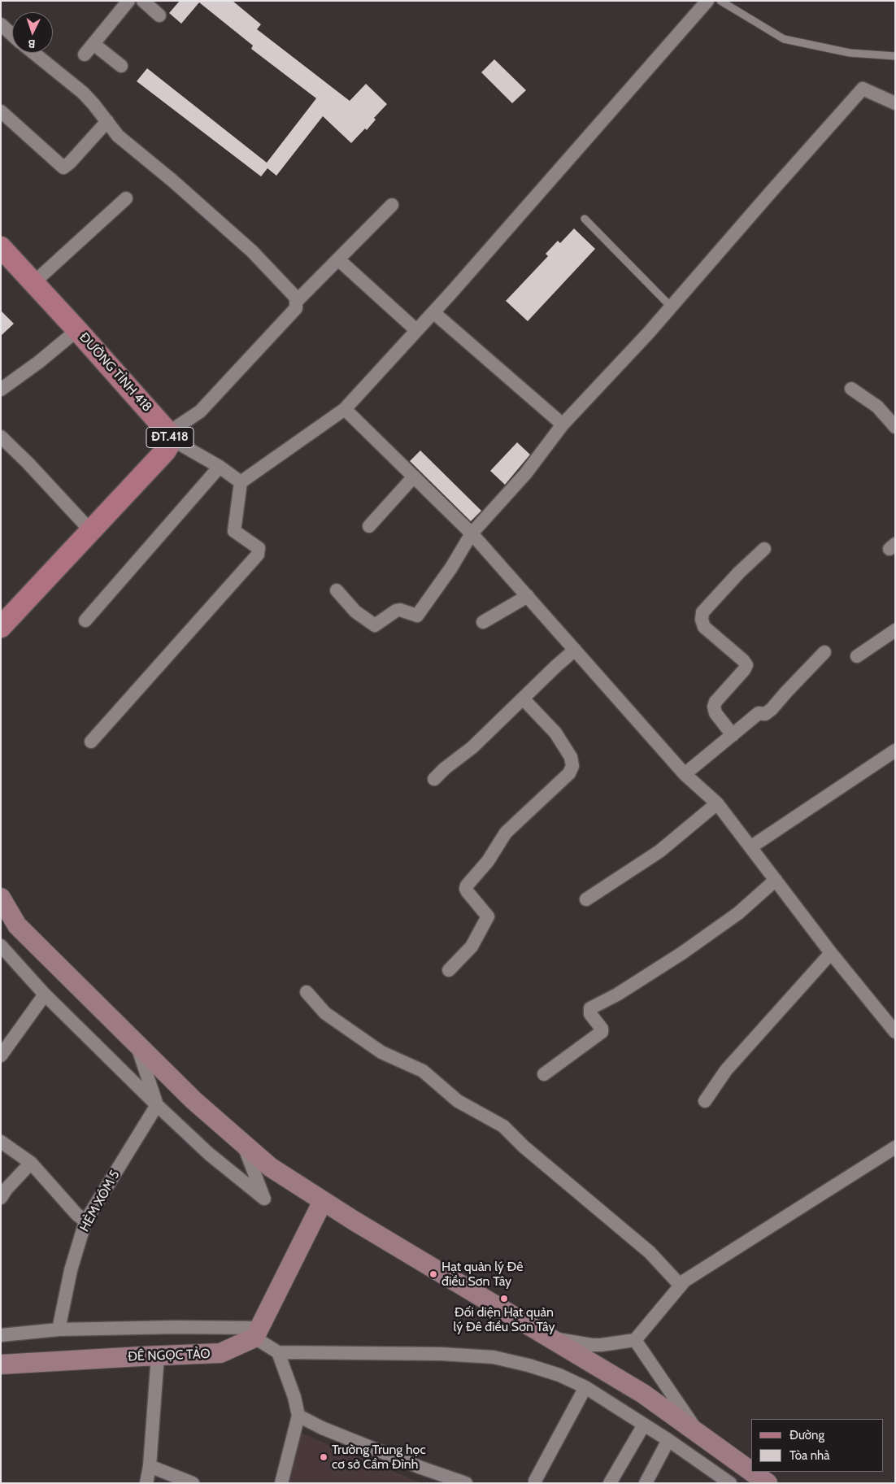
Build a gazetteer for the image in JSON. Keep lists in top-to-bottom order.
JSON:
{
  "streets": {
    "main road": ["ĐƯỜNG TỈNH 418", "ĐT.418", "ĐÊ NGỌC TẢO"],
    "street": ["HẺM XÓM 5"]
  },
  "crossings": [
    ["ĐƯỜNG TỈNH 418", "ĐT.418"]
  ],
  "places": ["Hạt quản lý Đê điều Sơn Tây", "Đối diện Hạt quản lý Đê điều Sơn Tây", "Trường Trung học cơ sở Cẩm Đình"],
  "legend": ["Đường", "Tòa nhà"],
  "north": "bottom"
}
